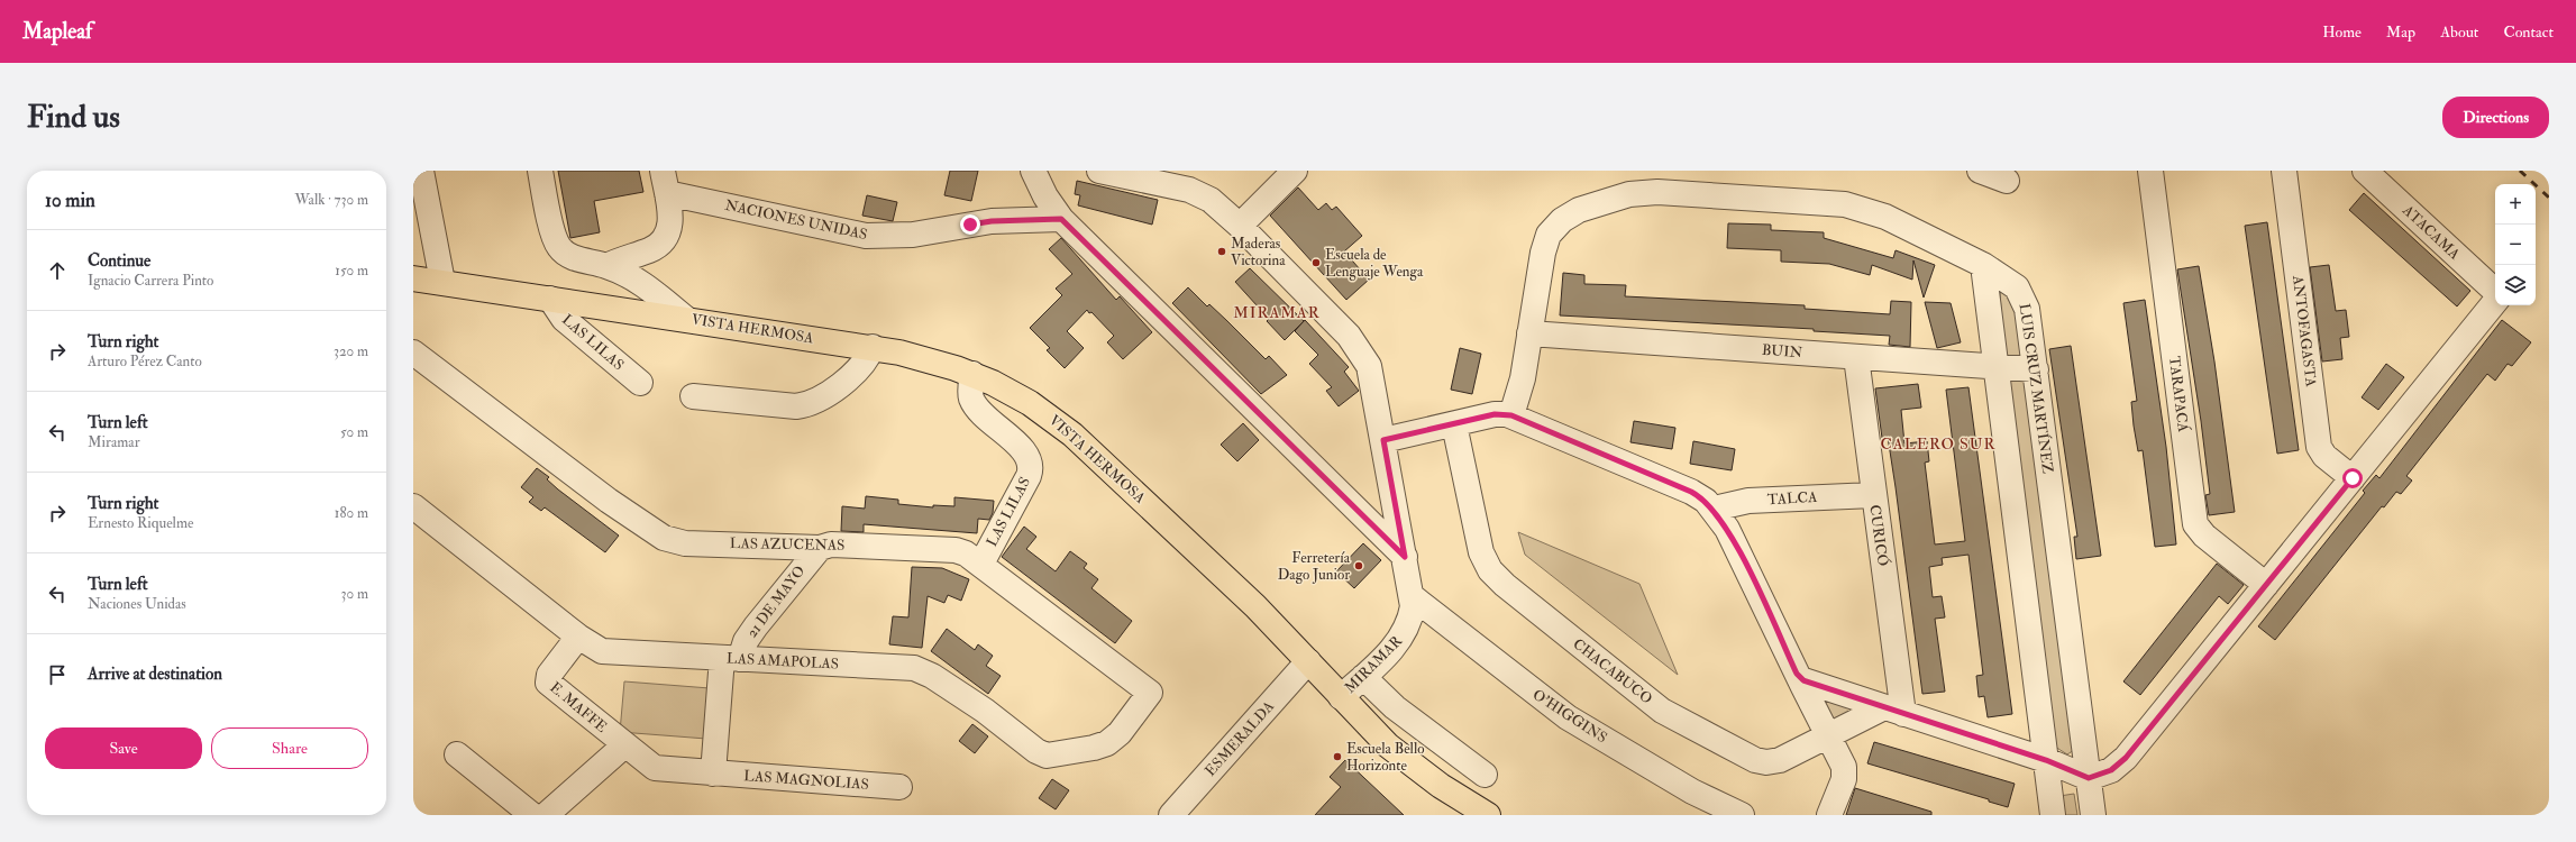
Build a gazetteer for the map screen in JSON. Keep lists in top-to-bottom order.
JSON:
{
  "streets": {
    "main road": ["VISTA HERMOSA"],
    "street": [
      "NACIONES UNIDAS",
      "ATACAMA",
      "ANTOFAGASTA",
      "LAS LILAS",
      "BUIN",
      "LUIS CRUZ MARTÍNEZ",
      "TARAPACÁ",
      "TALCA",
      "CURICÓ",
      "LAS AZUCENAS",
      "21 DE MAYO",
      "LAS AMAPOLAS",
      "MIRAMAR",
      "CHACABUCO",
      "E. MAFFE",
      "O'HIGGINS",
      "ESMERALDA",
      "LAS MAGNOLIAS"
    ]
  },
  "crossings": [
    ["VISTA HERMOSA", "LAS LILAS"],
    ["VISTA HERMOSA", "MIRAMAR"],
    ["VISTA HERMOSA", "ESMERALDA"],
    ["LAS LILAS", "LAS AZUCENAS"],
    ["BUIN", "LUIS CRUZ MARTÍNEZ"],
    ["BUIN", "CURICÓ"],
    ["TALCA", "CURICÓ"],
    ["CURICÓ", "CHACABUCO"],
    ["LAS AZUCENAS", "21 DE MAYO"],
    ["LAS AZUCENAS", "LAS AMAPOLAS"],
    ["21 DE MAYO", "LAS AMAPOLAS"],
    ["LAS AMAPOLAS", "E. MAFFE"],
    ["MIRAMAR", "O'HIGGINS"],
    ["E. MAFFE", "LAS MAGNOLIAS"]
  ],
  "districts": ["MIRAMAR", "CALERO SUR"],
  "places": [
    "Maderas Victorina",
    "Escuela de Lenguaje Wenga",
    "Ferretería Dago Junior",
    "Escuela Bello Horizonte"
  ],
  "page": {
    "header": "Mapleaf",
    "nav": [
      "Home",
      "Map",
      "About",
      "Contact"
    ],
    "buttons": [
      "Directions",
      ["Save", "Share"]
    ],
    "title": "Find us",
    "heading": ["10 min", "Walk · 730 m"],
    "map_buttons": ["+", "−"],
    "list": [
      ["Continue", "Ignacio Carrera Pinto", "150 m"],
      ["Turn right", "Arturo Pérez Canto", "320 m"],
      ["Turn left", "Miramar", "50 m"],
      ["Turn right", "Ernesto Riquelme", "180 m"],
      ["Turn left", "Naciones Unidas", "30 m"],
      "Arrive at destination"
    ]
  }
}
